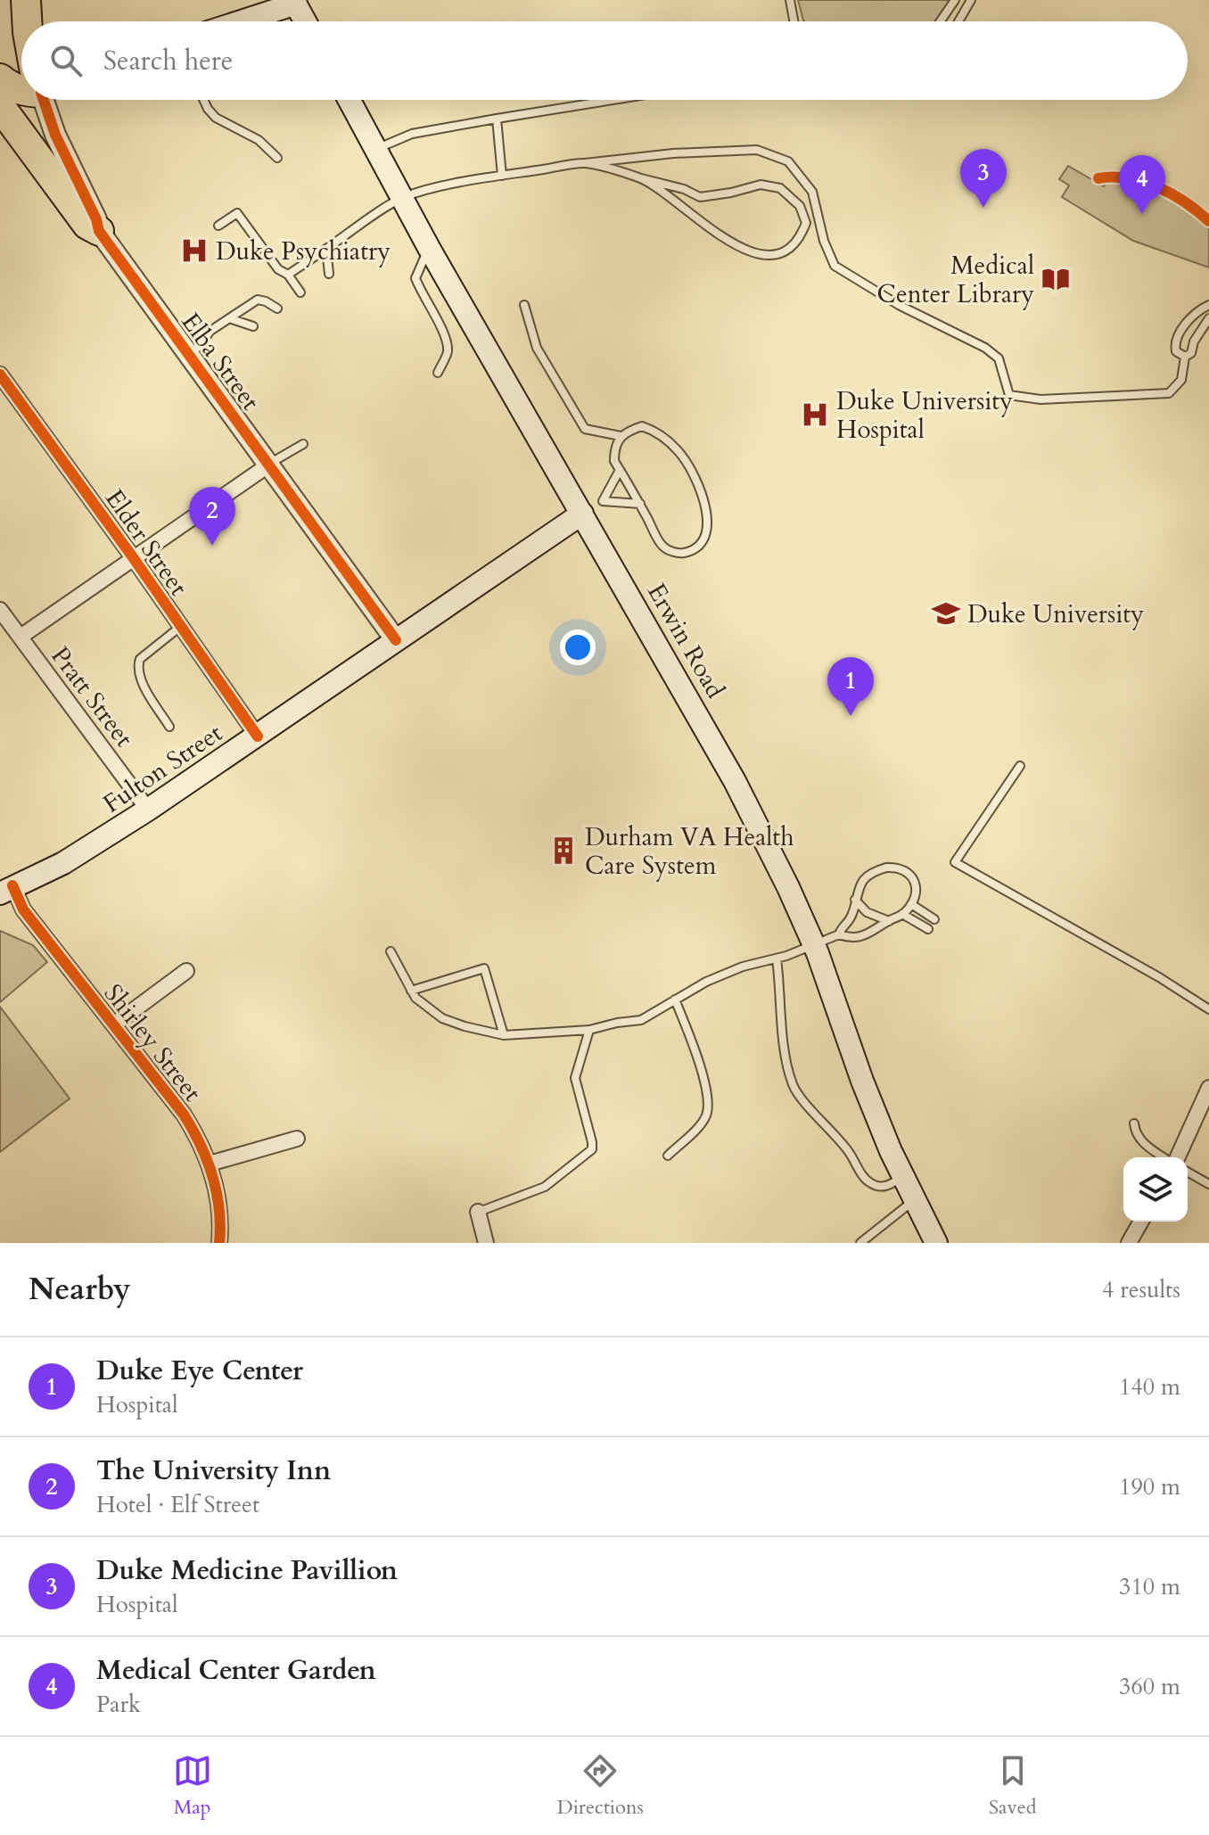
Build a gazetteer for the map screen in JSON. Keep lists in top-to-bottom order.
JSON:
{
  "streets": {
    "main road": ["Erwin Road", "Fulton Street"],
    "street": [
      "Elba Street",
      "Elder Street",
      "Pratt Street",
      "Shirley Street"
    ]
  },
  "crossings": [
    ["Elba Street", "Fulton Street"],
    ["Elder Street", "Fulton Street"],
    ["Erwin Road", "Fulton Street"],
    ["Pratt Street", "Fulton Street"],
    ["Fulton Street", "Shirley Street"]
  ],
  "places": {
    "hospital": ["Duke Psychiatry", "Duke University Hospital"],
    "library": ["Medical Center Library"],
    "school or university": ["Duke University"],
    "building": ["Durham VA Health Care System"]
  },
  "page": {
    "search": "Search here",
    "pins": [
      "3",
      "4",
      "2",
      "1"
    ],
    "heading": ["Nearby", "4 results"],
    "list": [
      {
        "mark": "1",
        "name": "Duke Eye Center",
        "note": "Hospital",
        "value": "140 m"
      },
      {
        "mark": "2",
        "name": "The University Inn",
        "note": "Hotel · Elf Street",
        "value": "190 m"
      },
      {
        "mark": "3",
        "name": "Duke Medicine Pavillion",
        "note": "Hospital",
        "value": "310 m"
      },
      {
        "mark": "4",
        "name": "Medical Center Garden",
        "note": "Park",
        "value": "360 m"
      }
    ],
    "nav": ["Map", "Directions", "Saved"]
  }
}
